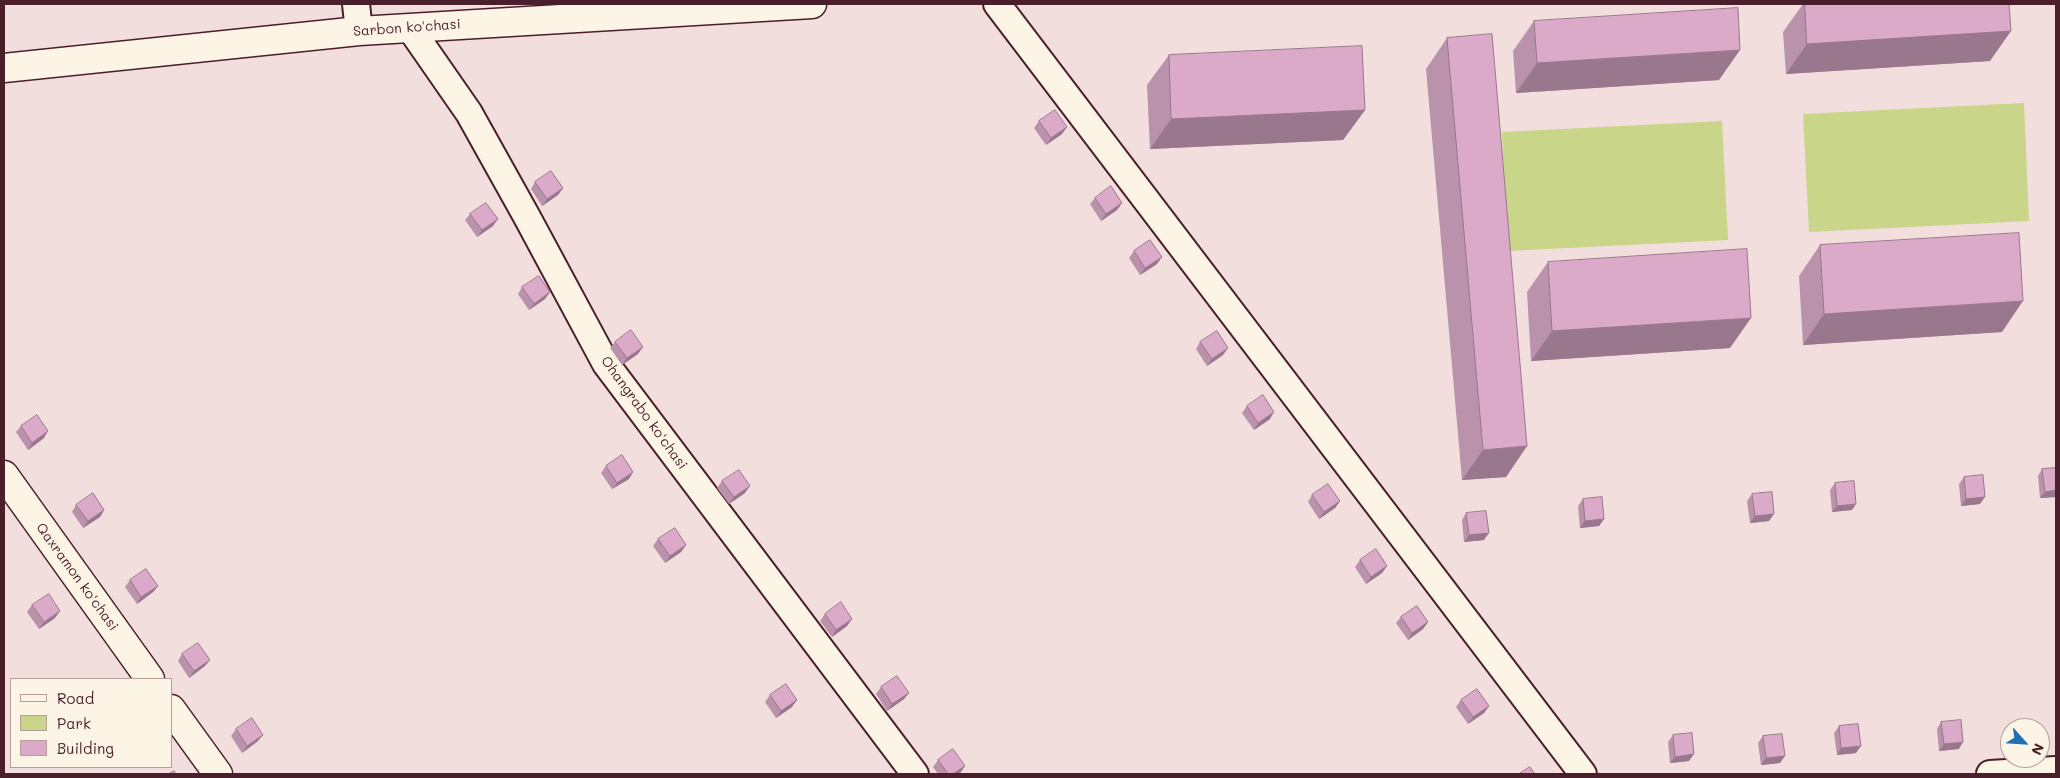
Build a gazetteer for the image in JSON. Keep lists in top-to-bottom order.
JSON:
{
  "streets": {
    "street": ["Sarbon ko'chasi", "Ohangrabo ko'chasi", "Qaxramon ko'chasi"]
  },
  "crossings": [
    ["Sarbon ko'chasi", "Ohangrabo ko'chasi"]
  ],
  "legend": ["Road", "Park", "Building"],
  "north": "bottom right"
}
